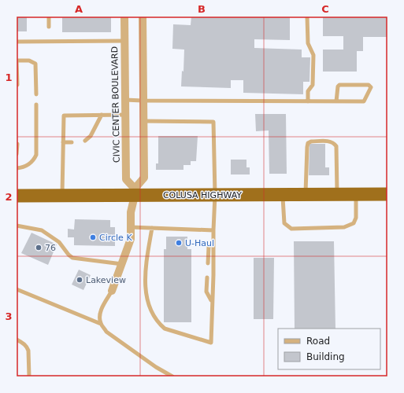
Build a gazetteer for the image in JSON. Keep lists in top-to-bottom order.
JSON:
{
  "streets": {
    "highway": ["COLUSA HIGHWAY"],
    "street": ["CIVIC CENTER BOULEVARD"]
  },
  "crossings": [
    ["CIVIC CENTER BOULEVARD", "COLUSA HIGHWAY"]
  ],
  "places": [
    "Circle K",
    "U-Haul",
    "76",
    "Lakeview"
  ],
  "legend": ["Road", "Building"],
  "grid": {
    "columns": ["A", "B", "C"],
    "rows": ["1", "2", "3"]
  }
}
